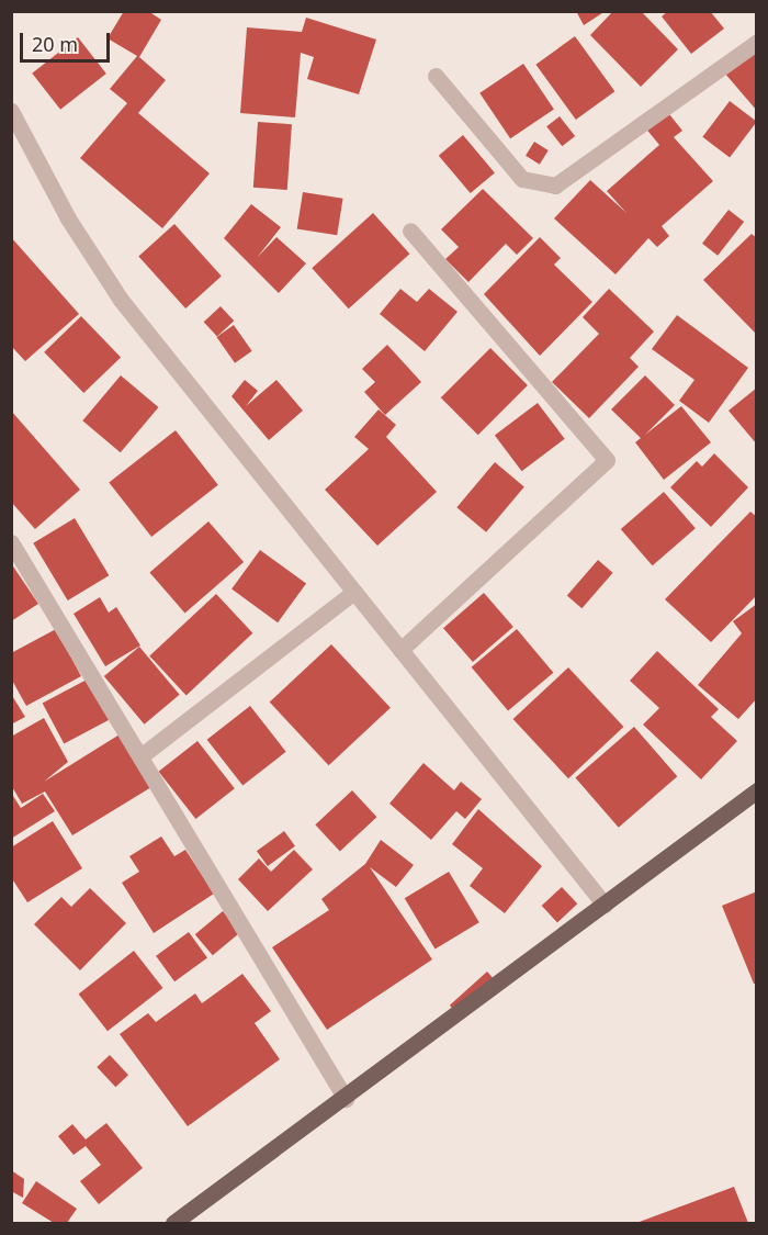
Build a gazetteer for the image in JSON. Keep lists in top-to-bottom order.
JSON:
{
  "scale_bar": "20 m"
}
